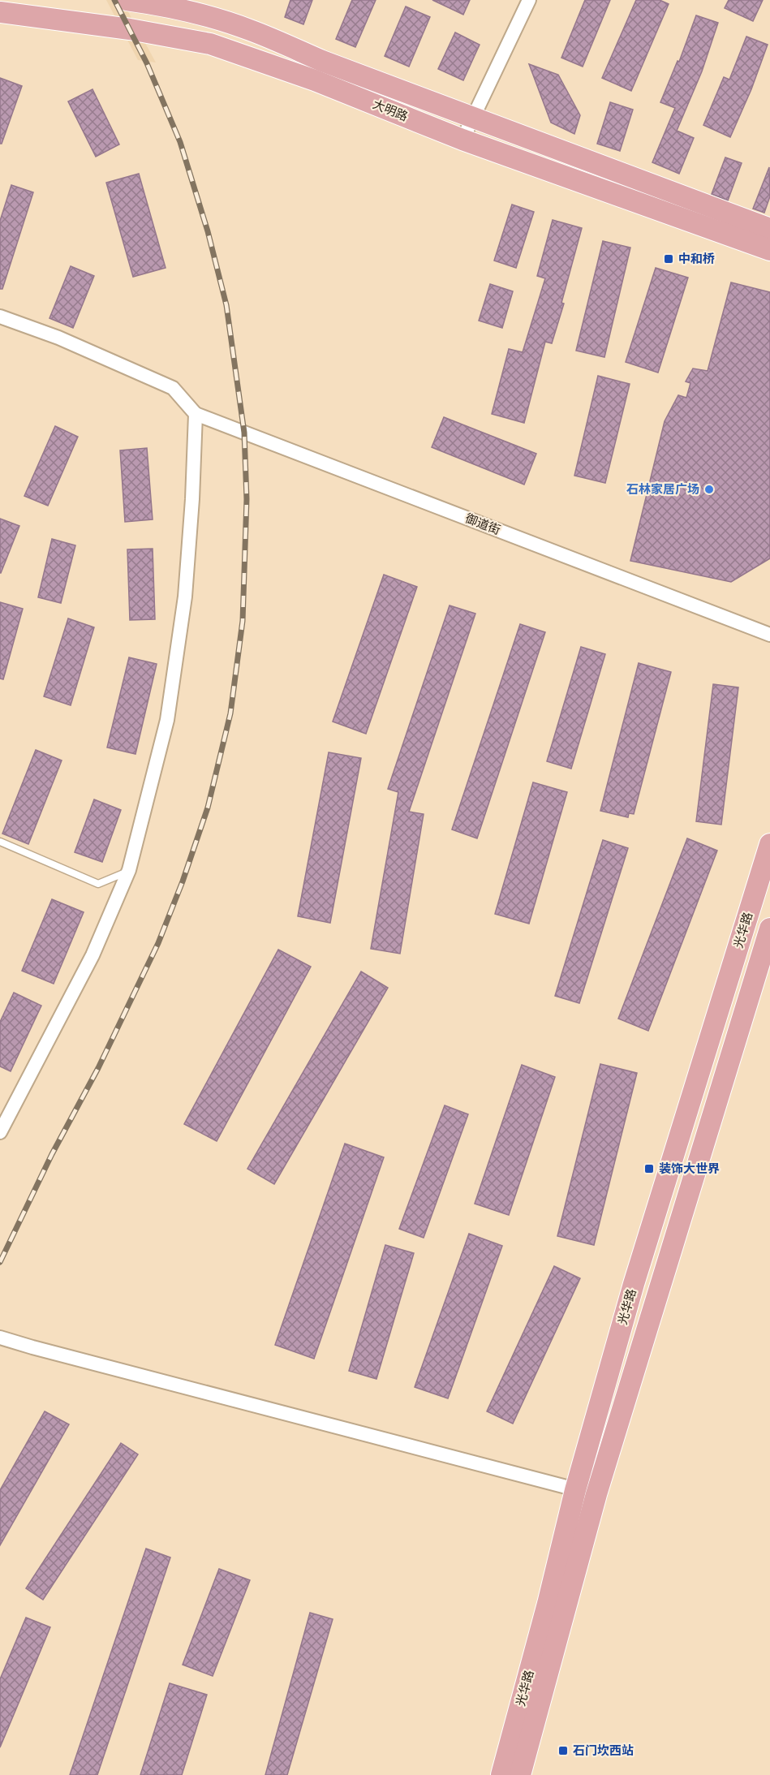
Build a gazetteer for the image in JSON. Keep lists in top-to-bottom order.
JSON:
{
  "streets": {
    "main road": ["大明路", "光华路"],
    "street": ["御道街"]
  },
  "places": {
    "transit": ["中和桥", "装饰大世界", "石门坎西站"],
    "other": ["石林家居广场"]
  }
}
